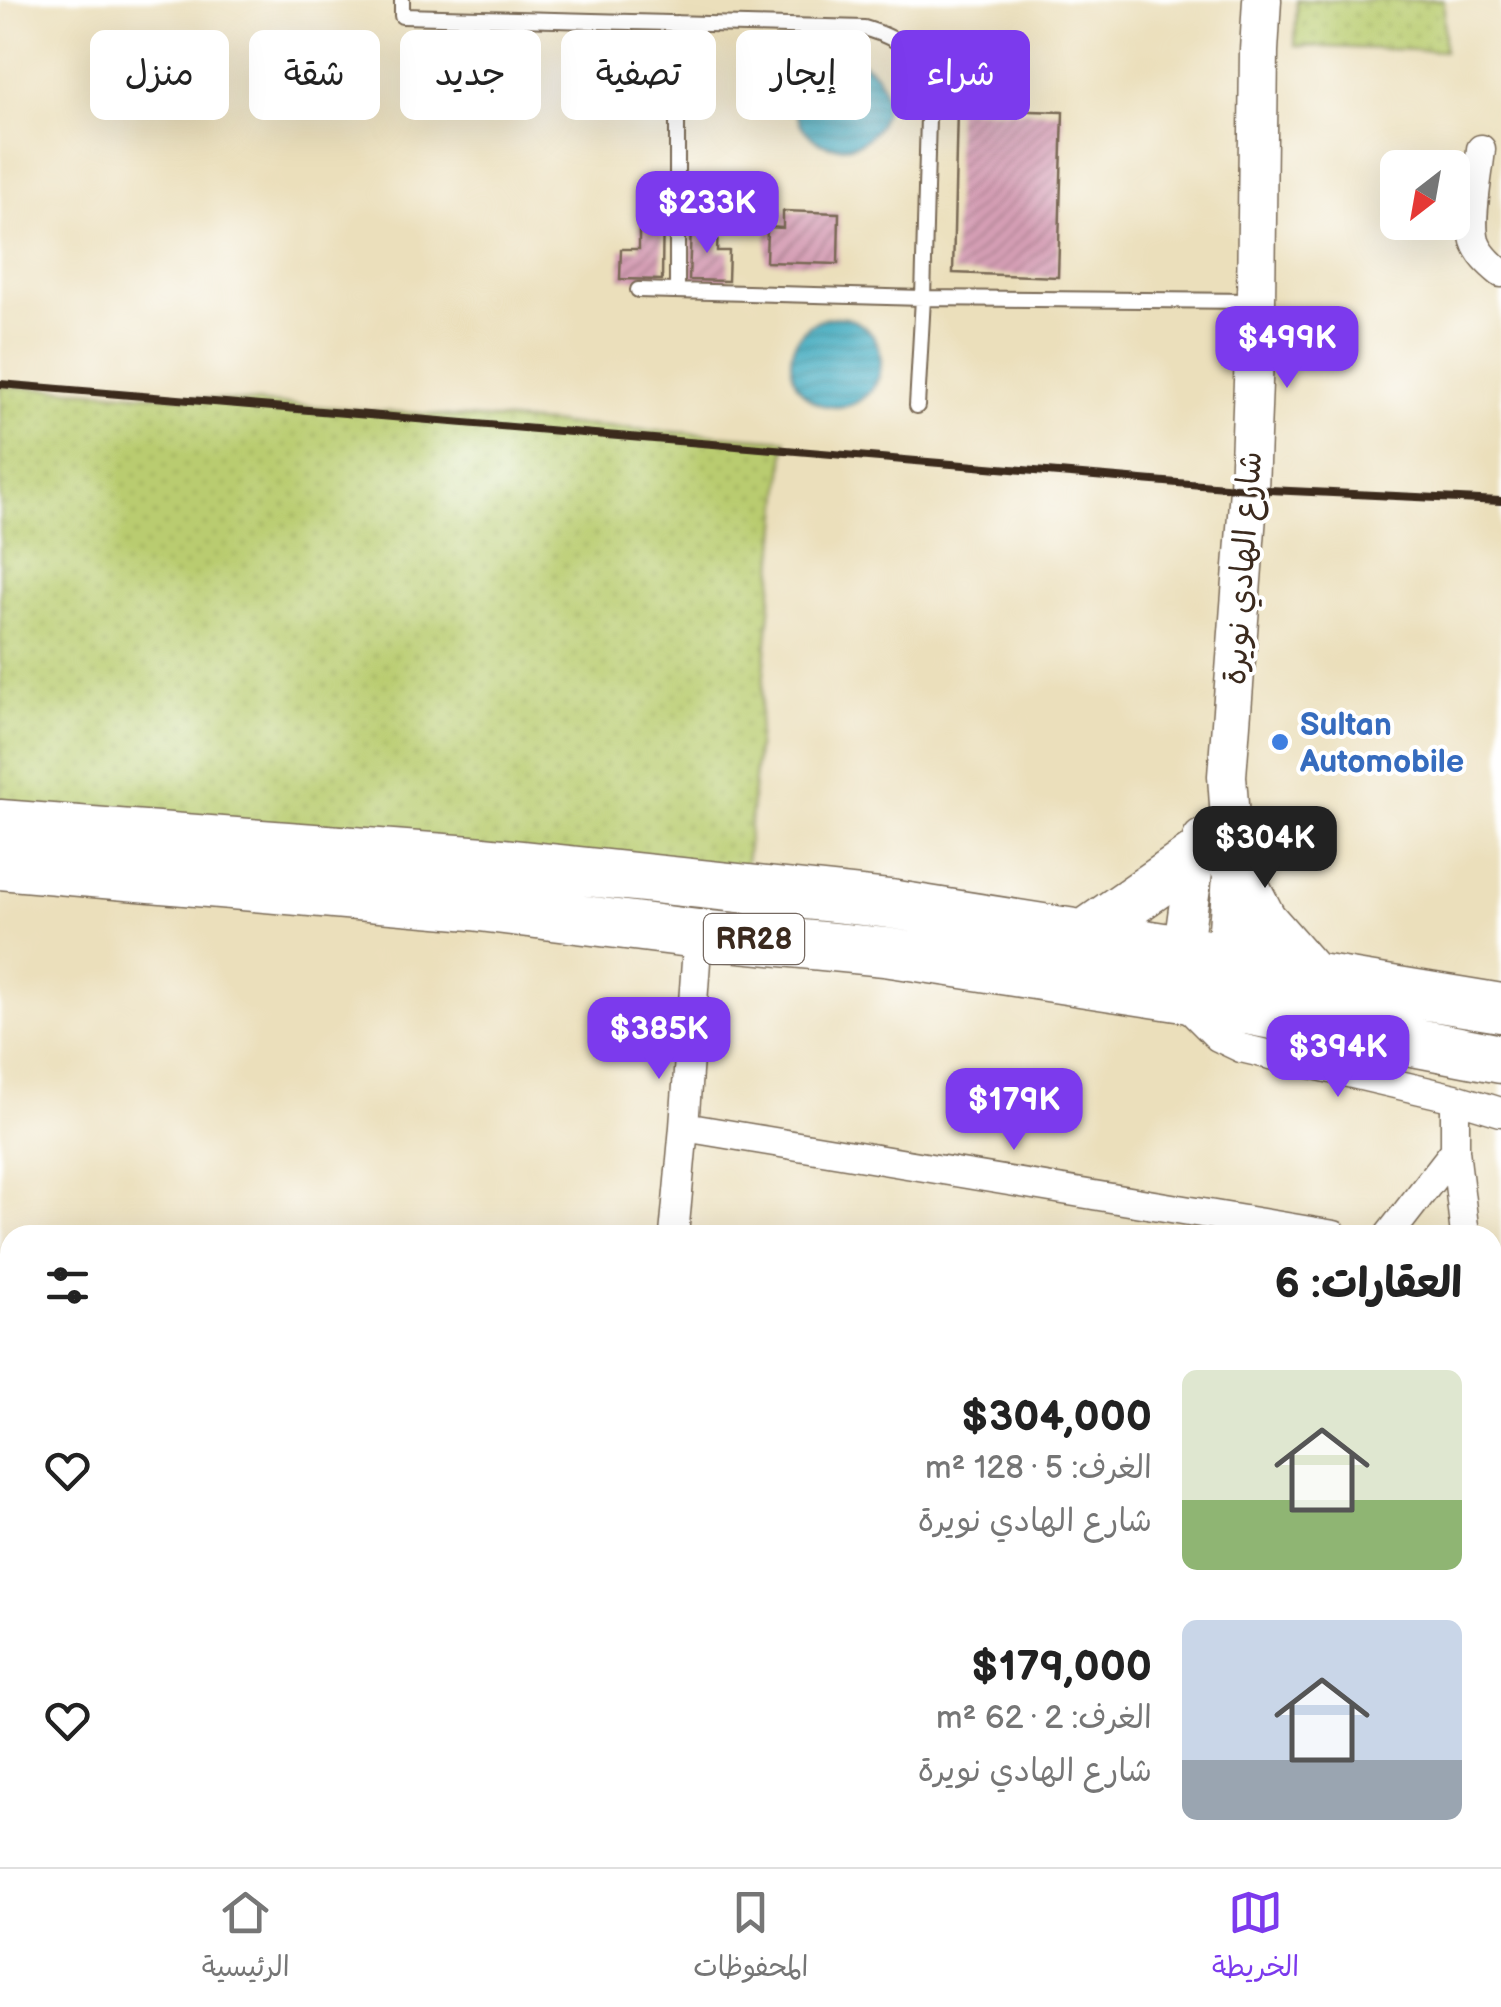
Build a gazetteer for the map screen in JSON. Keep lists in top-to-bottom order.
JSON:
{
  "streets": {
    "highway": ["RR28"],
    "street": ["شارع الهادي نويرة"]
  },
  "crossings": [
    ["شارع الهادي نويرة", "RR28"]
  ],
  "places": ["Sultan Automobile"],
  "north": "bottom left",
  "page": {
    "chip": [
      "شراء",
      "إيجار",
      "تصفية",
      "جديد",
      "شقة",
      "منزل"
    ],
    "price": [
      "$233K",
      "$499K",
      "$304K",
      "$385K",
      "$394K",
      "$179K"
    ],
    "heading": "العقارات: 6",
    "list": [
      {
        "name": "$304,000",
        "note": "الغرف: 5 · 128 m² · شارع الهادي نويرة"
      },
      {
        "name": "$179,000",
        "note": "الغرف: 2 · 62 m² · شارع الهادي نويرة"
      }
    ],
    "tabs": ["الخريطة", "المحفوظات", "الرئيسية"]
  }
}
